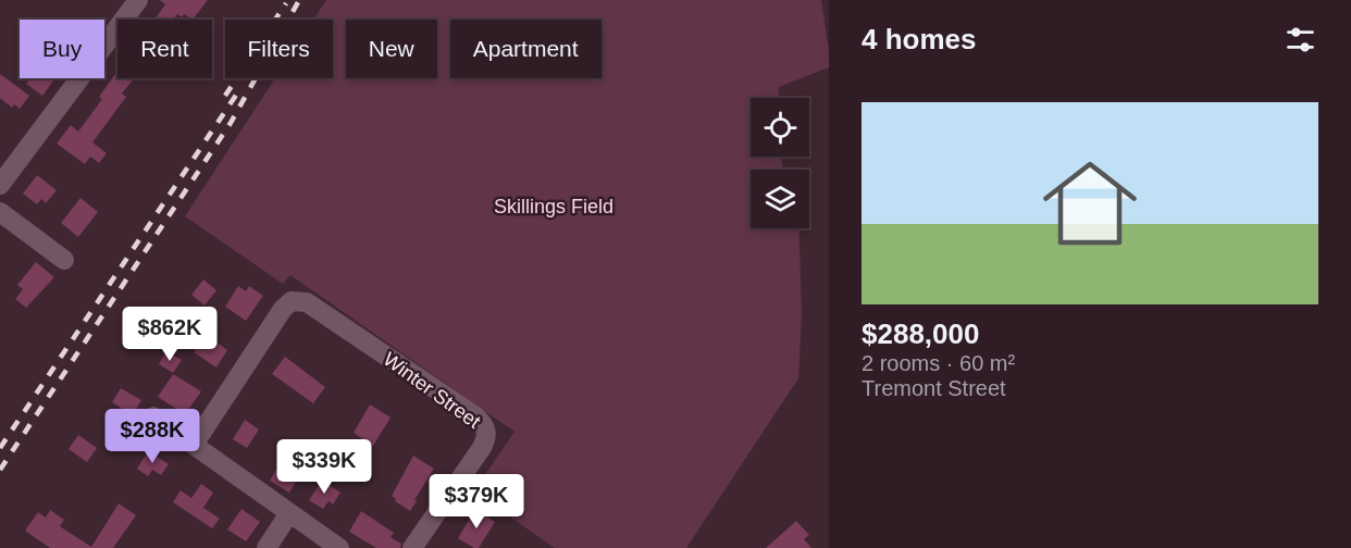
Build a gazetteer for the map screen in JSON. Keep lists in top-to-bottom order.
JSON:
{
  "streets": {
    "street": ["Winter Street"]
  },
  "parks": ["Skillings Field"],
  "page": {
    "heading": "4 homes",
    "chip": [
      "Buy",
      "Rent",
      "Filters",
      "New",
      "Apartment"
    ],
    "list": [
      {
        "name": "$288,000",
        "note": "2 rooms · 60 m² · Tremont Street"
      }
    ],
    "price": [
      "$862K",
      "$288K",
      "$339K",
      "$379K"
    ]
  }
}
